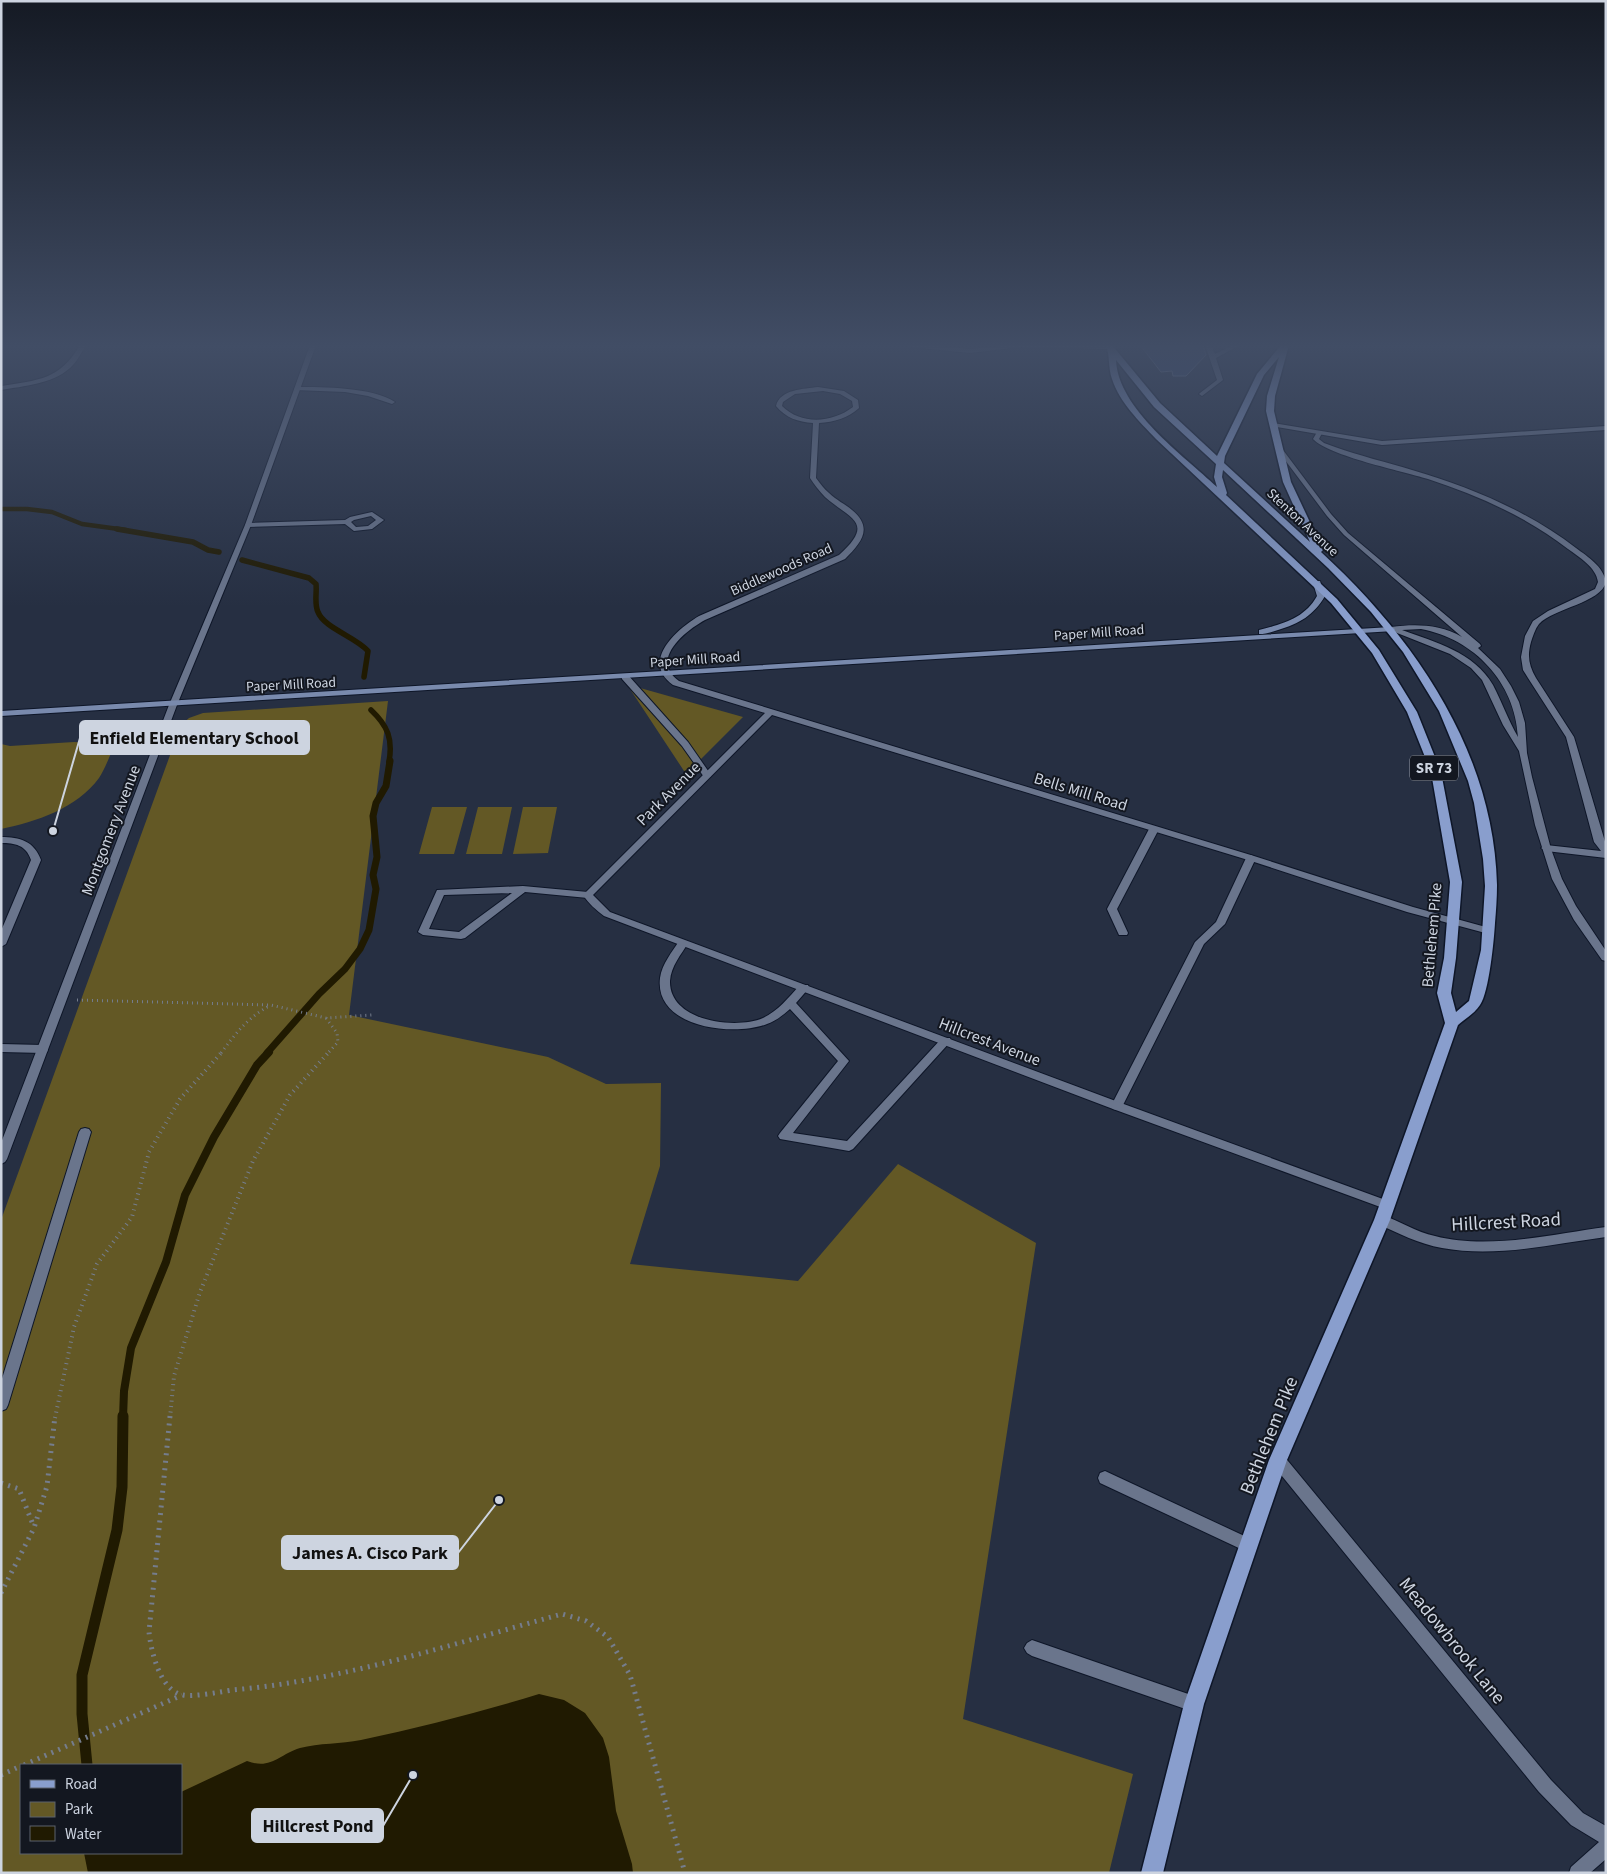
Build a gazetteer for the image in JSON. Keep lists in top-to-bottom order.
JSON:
{
  "streets": {
    "main road": [
      "Stenton Avenue",
      "Paper Mill Road",
      "SR 73",
      "Bethlehem Pike"
    ],
    "street": [
      "Biddlewoods Road",
      "Bells Mill Road",
      "Park Avenue",
      "Montgomery Avenue",
      "Hillcrest Avenue",
      "Hillcrest Road",
      "Meadowbrook Lane"
    ]
  },
  "crossings": [
    ["Stenton Avenue", "Paper Mill Road"],
    ["Stenton Avenue", "Bethlehem Pike"],
    ["Biddlewoods Road", "Paper Mill Road"],
    ["Biddlewoods Road", "Bells Mill Road"],
    ["Paper Mill Road", "Bells Mill Road"],
    ["Paper Mill Road", "Montgomery Avenue"],
    ["Paper Mill Road", "Bethlehem Pike"],
    ["Bells Mill Road", "Park Avenue"],
    ["Bells Mill Road", "Bethlehem Pike"],
    ["Park Avenue", "Hillcrest Avenue"],
    ["Bethlehem Pike", "Hillcrest Avenue"],
    ["Bethlehem Pike", "Hillcrest Road"],
    ["Bethlehem Pike", "Meadowbrook Lane"],
    ["Hillcrest Avenue", "Hillcrest Road"]
  ],
  "places": ["Enfield Elementary School", "James A. Cisco Park", "Hillcrest Pond"],
  "legend": ["Road", "Park", "Water"]
}
